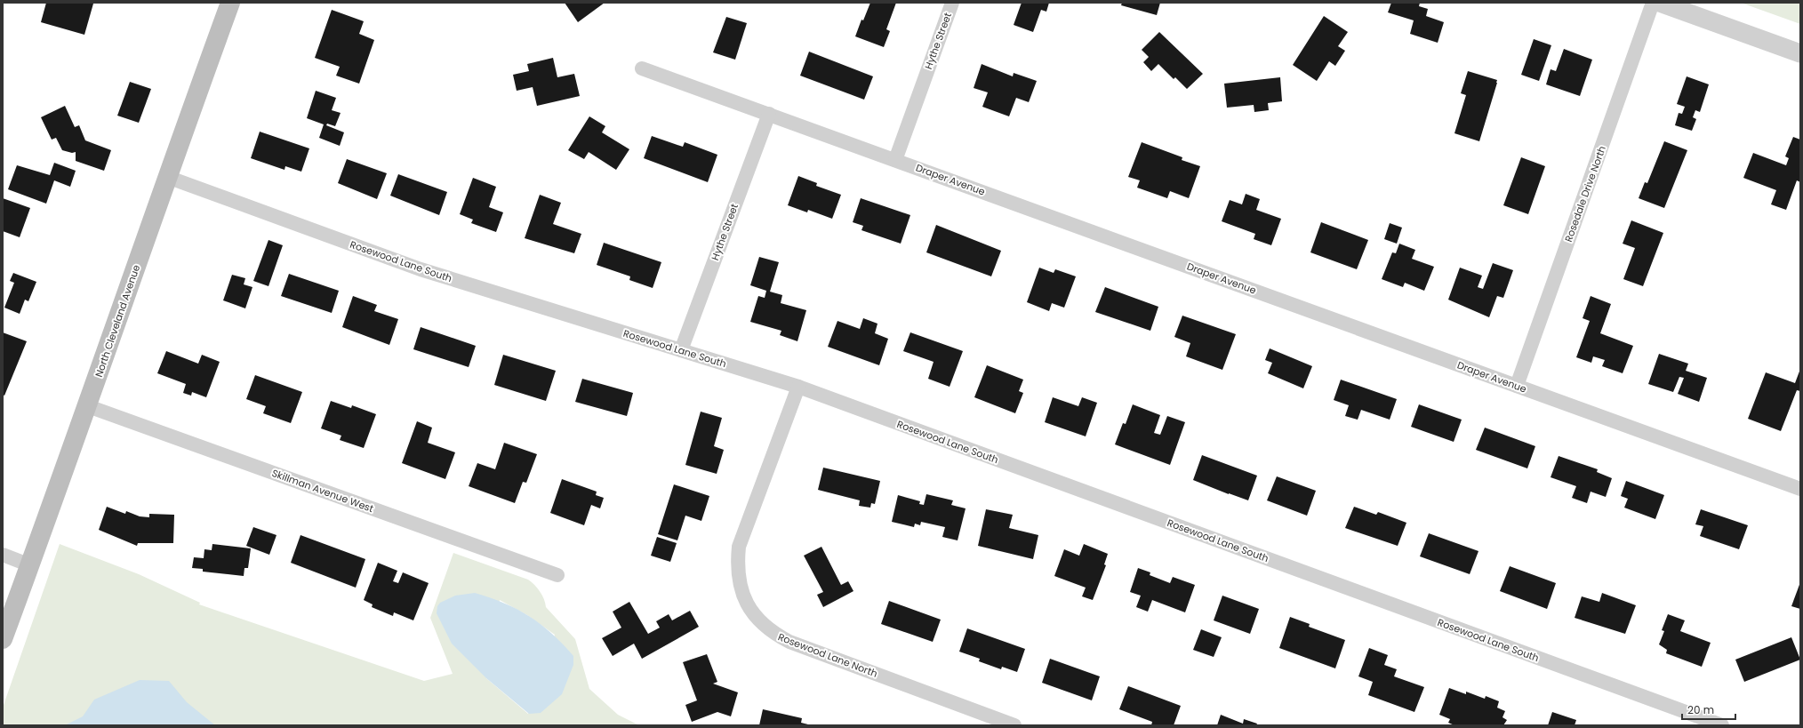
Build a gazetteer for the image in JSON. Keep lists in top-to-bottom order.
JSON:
{
  "streets": {
    "main road": ["North Cleveland Avenue"],
    "street": [
      "Hythe Street",
      "Draper Avenue",
      "Rosedale Drive North",
      "Rosewood Lane South",
      "Skillman Avenue West",
      "Rosewood Lane North"
    ]
  },
  "crossings": [
    ["Hythe Street", "Draper Avenue"],
    ["Hythe Street", "Rosewood Lane South"],
    ["Draper Avenue", "Rosedale Drive North"],
    ["Rosewood Lane South", "North Cleveland Avenue"],
    ["Rosewood Lane South", "Rosewood Lane North"],
    ["North Cleveland Avenue", "Skillman Avenue West"]
  ],
  "scale_bar": "20 m"
}
